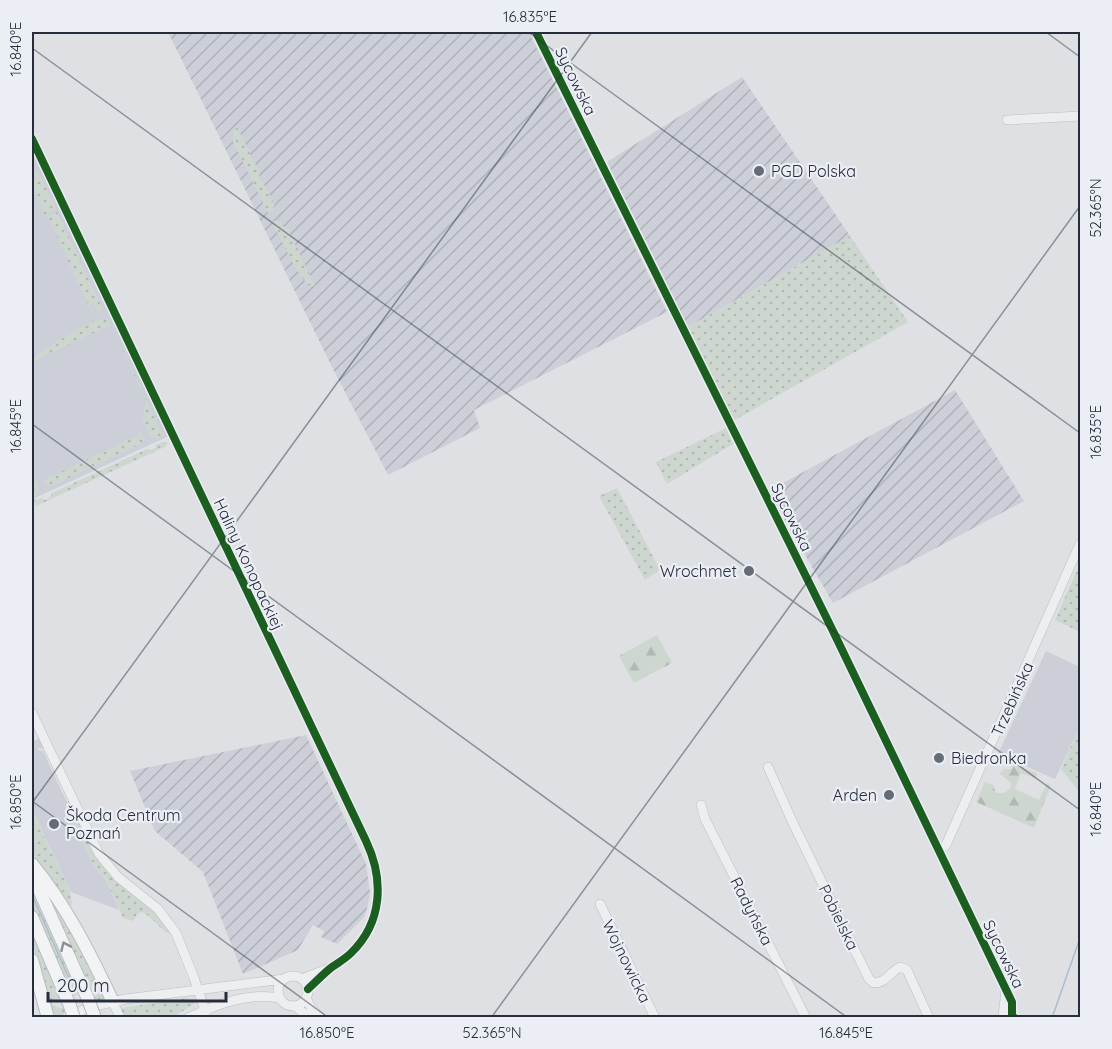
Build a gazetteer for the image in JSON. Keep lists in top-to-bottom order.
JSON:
{
  "streets": {
    "street": [
      "Sycowska",
      "Haliny Konopackiej",
      "Trzebińska",
      "Radyńska",
      "Pobielska",
      "Wojnowicka"
    ]
  },
  "crossings": [
    ["Sycowska", "Trzebińska"]
  ],
  "places": [
    "PGD Polska",
    "Wrochmet",
    "Biedronka",
    "Arden",
    "Škoda Centrum Poznań"
  ],
  "scale_bar": "200 m",
  "coordinates": [
    "16.835°E",
    "16.840°E",
    "52.365°N",
    "16.845°E",
    "16.850°E"
  ]
}
